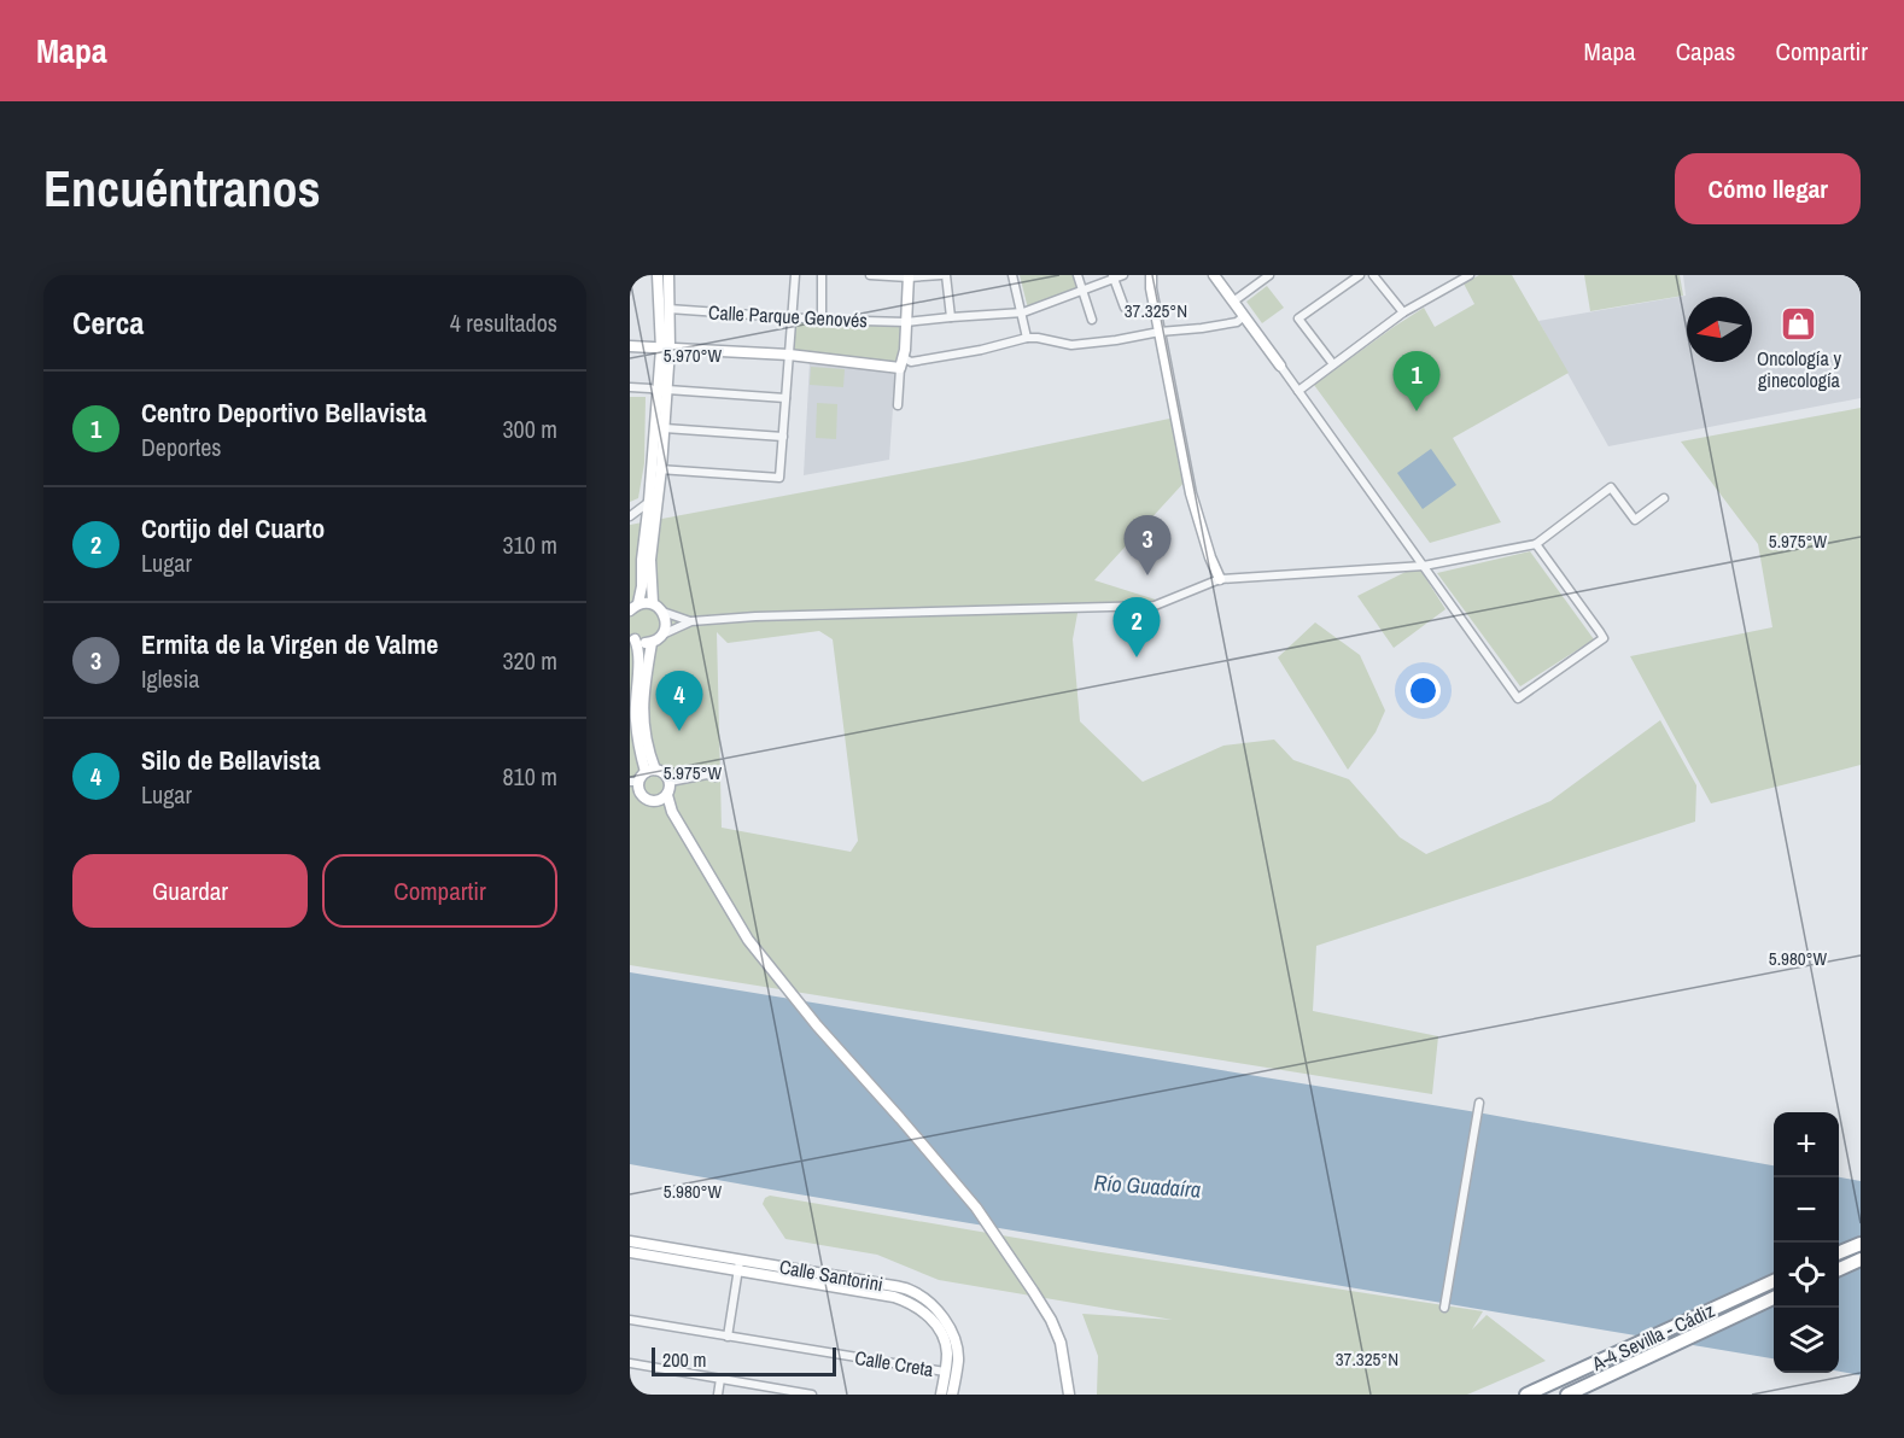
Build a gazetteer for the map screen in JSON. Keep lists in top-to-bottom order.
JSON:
{
  "streets": {
    "highway": ["A-4 Sevilla - Cádiz"],
    "street": ["Calle Parque Genovés", "Calle Santorini", "Calle Creta"]
  },
  "crossings": [
    ["Calle Santorini", "Calle Creta"]
  ],
  "water": ["Río Guadaíra"],
  "places": {
    "shop": ["Oncología y ginecología"]
  },
  "scale_bar": "200 m",
  "north": "left",
  "page": {
    "header": "Mapa",
    "nav": ["Mapa", "Capas", "Compartir"],
    "buttons": [
      "Cómo llegar",
      ["Guardar", "Compartir"]
    ],
    "title": "Encuéntranos",
    "heading": ["Cerca", "4 resultados"],
    "pins": [
      "1",
      "3",
      "2",
      "4"
    ],
    "list": [
      {
        "mark": "1",
        "name": "Centro Deportivo Bellavista",
        "note": "Deportes",
        "value": "300 m"
      },
      {
        "mark": "2",
        "name": "Cortijo del Cuarto",
        "note": "Lugar",
        "value": "310 m"
      },
      {
        "mark": "3",
        "name": "Ermita de la Virgen de Valme",
        "note": "Iglesia",
        "value": "320 m"
      },
      {
        "mark": "4",
        "name": "Silo de Bellavista",
        "note": "Lugar",
        "value": "810 m"
      }
    ],
    "map_buttons": ["+", "−"],
    "scale": "200 m"
  },
  "coordinates": [
    "37.325°N",
    "5.970°W",
    "5.975°W",
    "5.980°W"
  ]
}
